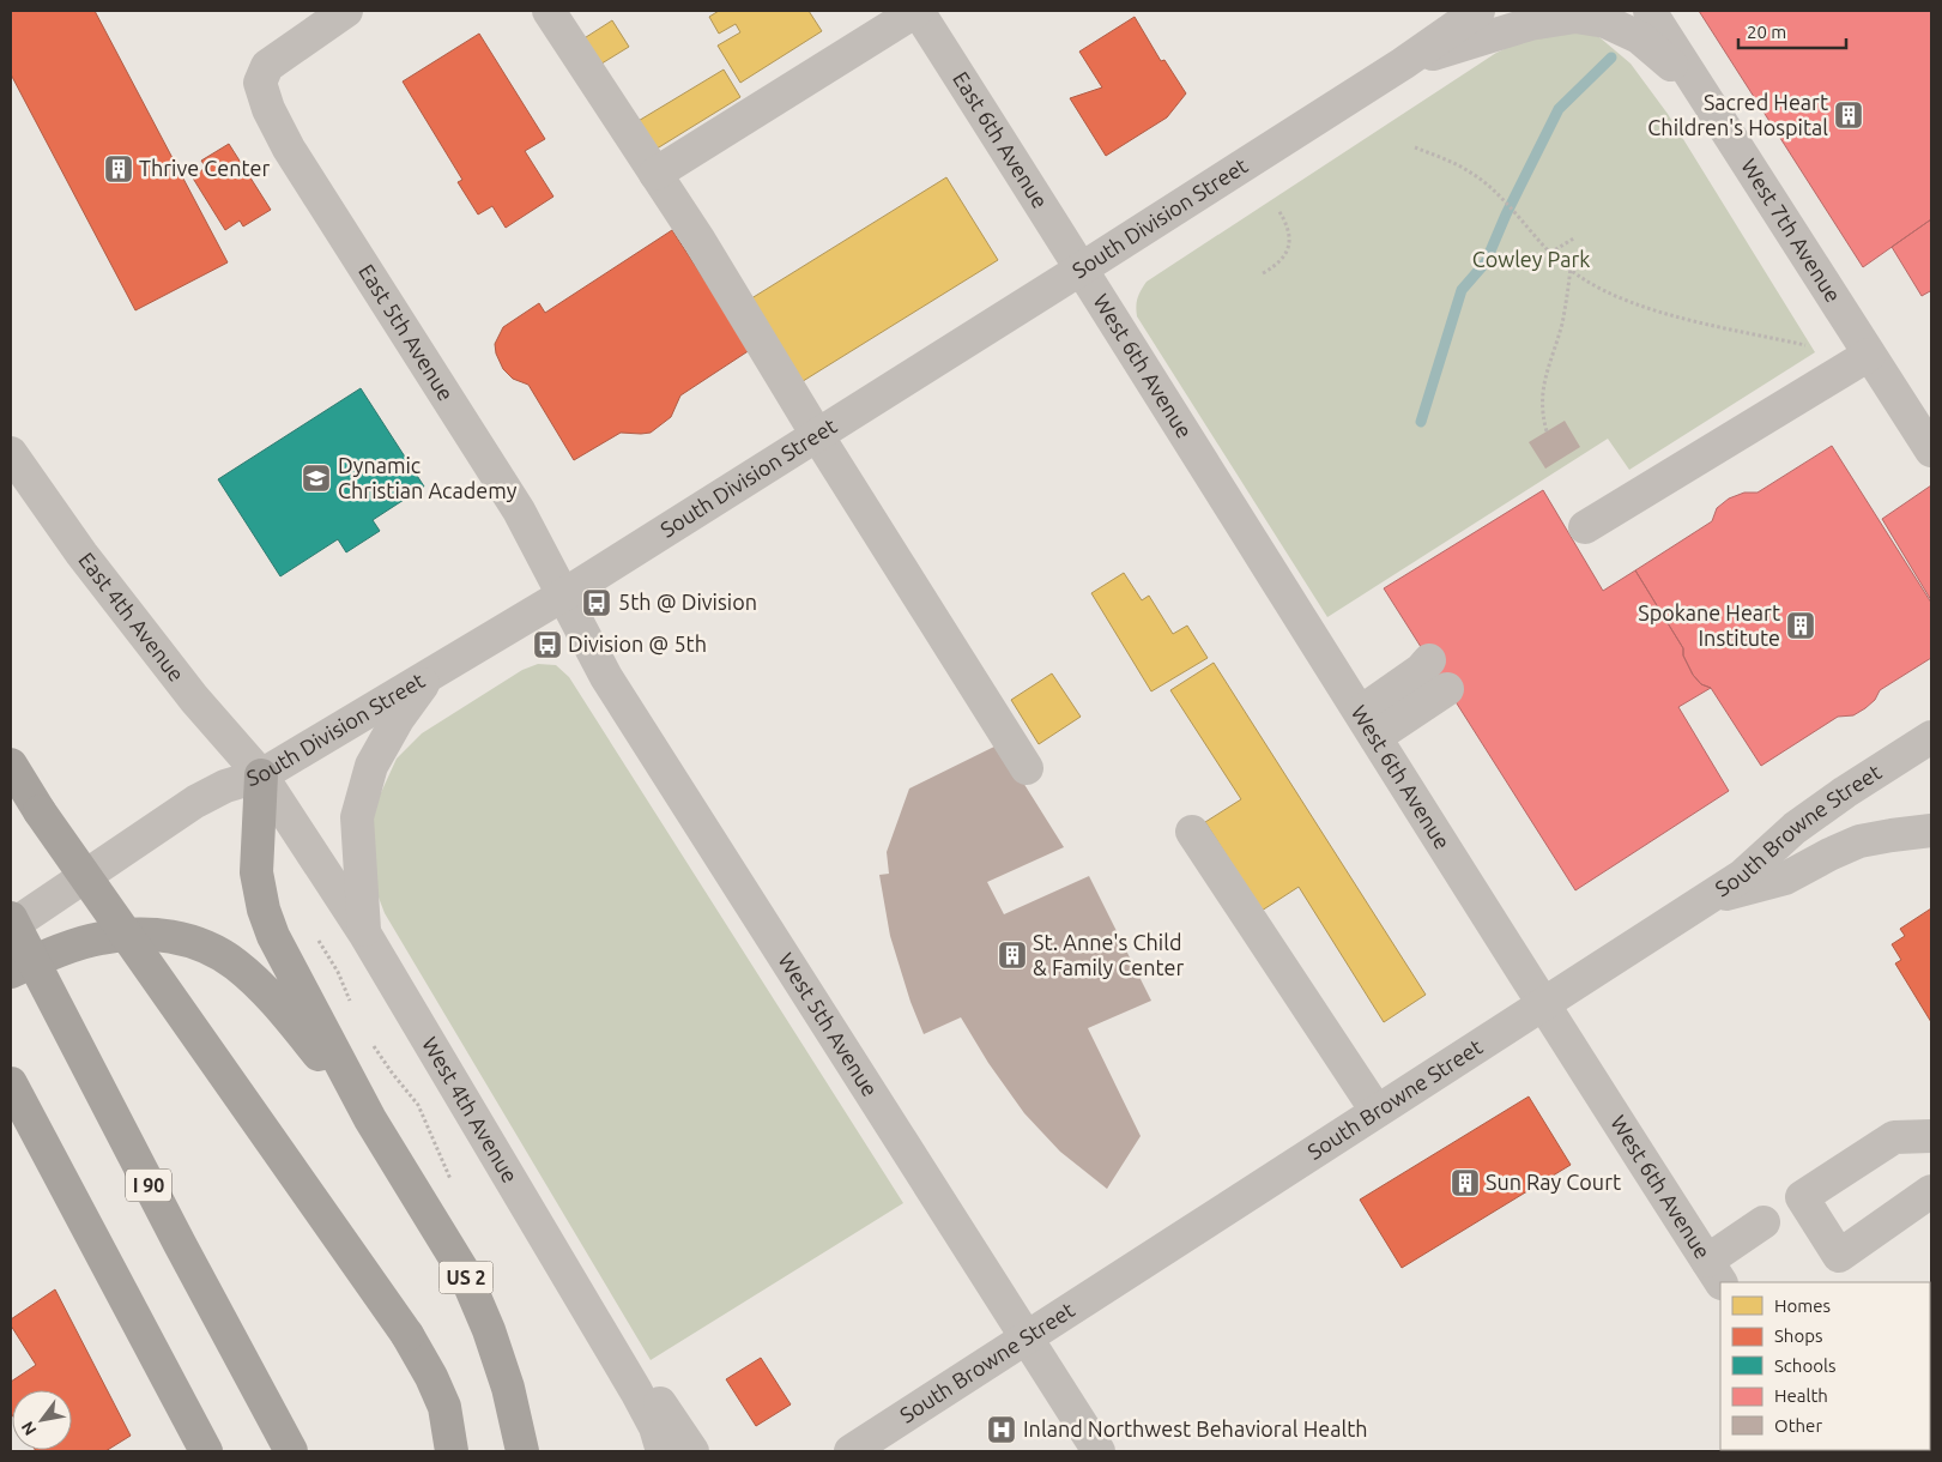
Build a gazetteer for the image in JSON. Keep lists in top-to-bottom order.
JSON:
{
  "streets": {
    "highway": ["I 90", "US 2"],
    "street": [
      "East 6th Avenue",
      "South Division Street",
      "West 7th Avenue",
      "East 5th Avenue",
      "West 6th Avenue",
      "East 4th Avenue",
      "South Browne Street",
      "West 5th Avenue",
      "West 4th Avenue"
    ]
  },
  "crossings": [
    ["East 6th Avenue", "South Division Street"],
    ["East 6th Avenue", "West 6th Avenue"],
    ["South Division Street", "East 5th Avenue"],
    ["South Division Street", "West 6th Avenue"],
    ["South Division Street", "East 4th Avenue"],
    ["South Division Street", "West 5th Avenue"],
    ["South Division Street", "West 4th Avenue"],
    ["East 5th Avenue", "West 5th Avenue"],
    ["West 6th Avenue", "South Browne Street"],
    ["East 4th Avenue", "West 4th Avenue"],
    ["South Browne Street", "West 5th Avenue"]
  ],
  "parks": ["Cowley Park"],
  "places": {
    "building": [
      "Sacred Heart Children's Hospital",
      "Thrive Center",
      "Spokane Heart Institute",
      "St. Anne's Child & Family Center",
      "Sun Ray Court"
    ],
    "school or university": ["Dynamic Christian Academy"],
    "bus stop": ["5th @ Division", "Division @ 5th"],
    "hospital": ["Inland Northwest Behavioral Health"]
  },
  "legend": [
    "Homes",
    "Shops",
    "Schools",
    "Health",
    "Other"
  ],
  "scale_bar": "20 m",
  "north": "bottom left"
}
